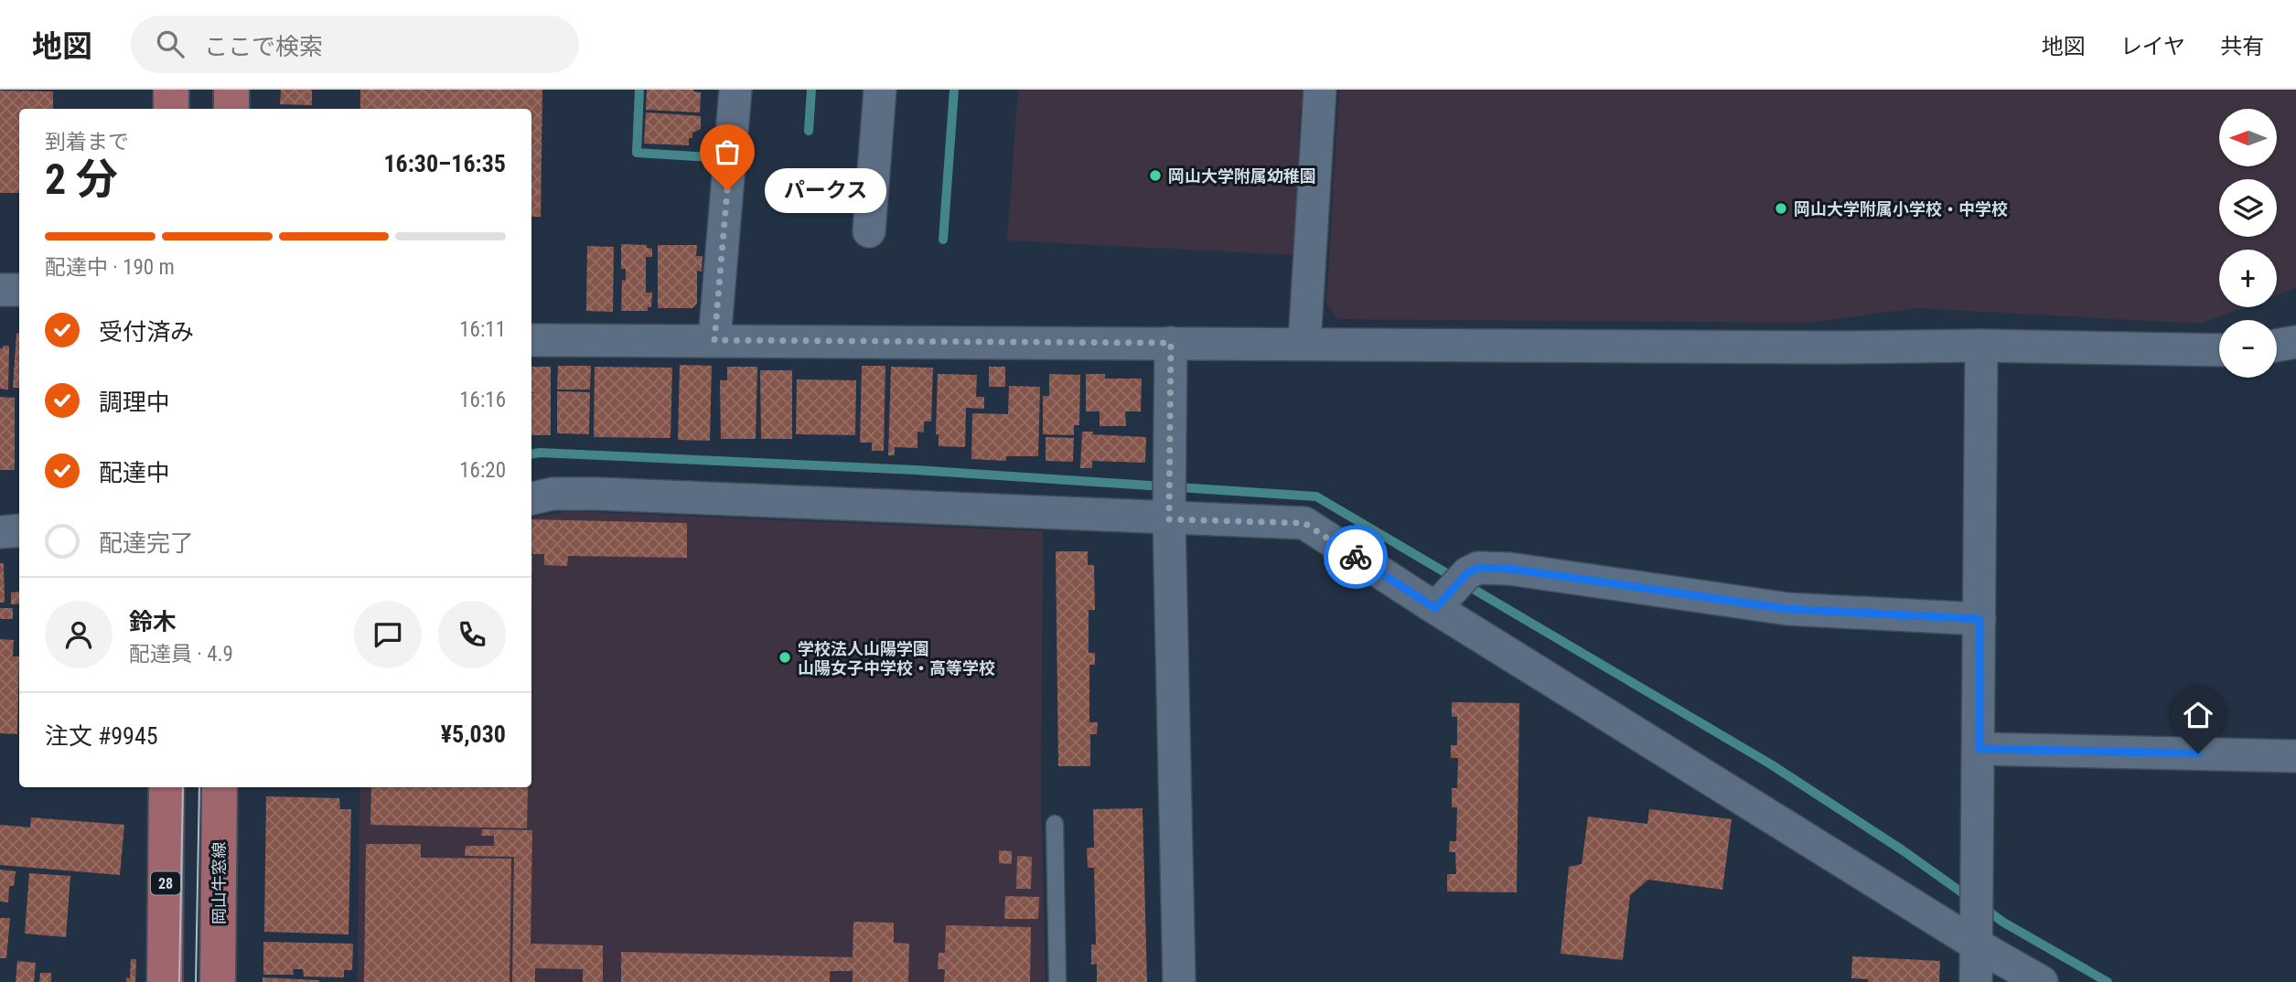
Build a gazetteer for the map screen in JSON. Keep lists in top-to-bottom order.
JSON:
{
  "streets": {
    "main road": ["28", "岡山牛窓線"]
  },
  "places": [
    "岡山大学附属幼稚園",
    "パークス",
    "岡山大学附属小学校・中学校",
    "学校法人山陽学園 山陽女子中学校・高等学校"
  ],
  "north": "left",
  "page": {
    "header": "地図",
    "search": "ここで検索",
    "nav": ["地図", "レイヤ", "共有"],
    "map_buttons": ["+", "−"],
    "heading": ["2 分", "到着まで", "16:30–16:35"],
    "panel": [
      "鈴木",
      "配達員 · 4.9",
      "注文 #9945",
      "¥5,030"
    ],
    "bubble": "パークス",
    "bar": "配達中 · 190 m",
    "list": [
      ["受付済み", "16:11"],
      ["調理中", "16:16"],
      ["配達中", "16:20"],
      "配達完了"
    ]
  }
}
